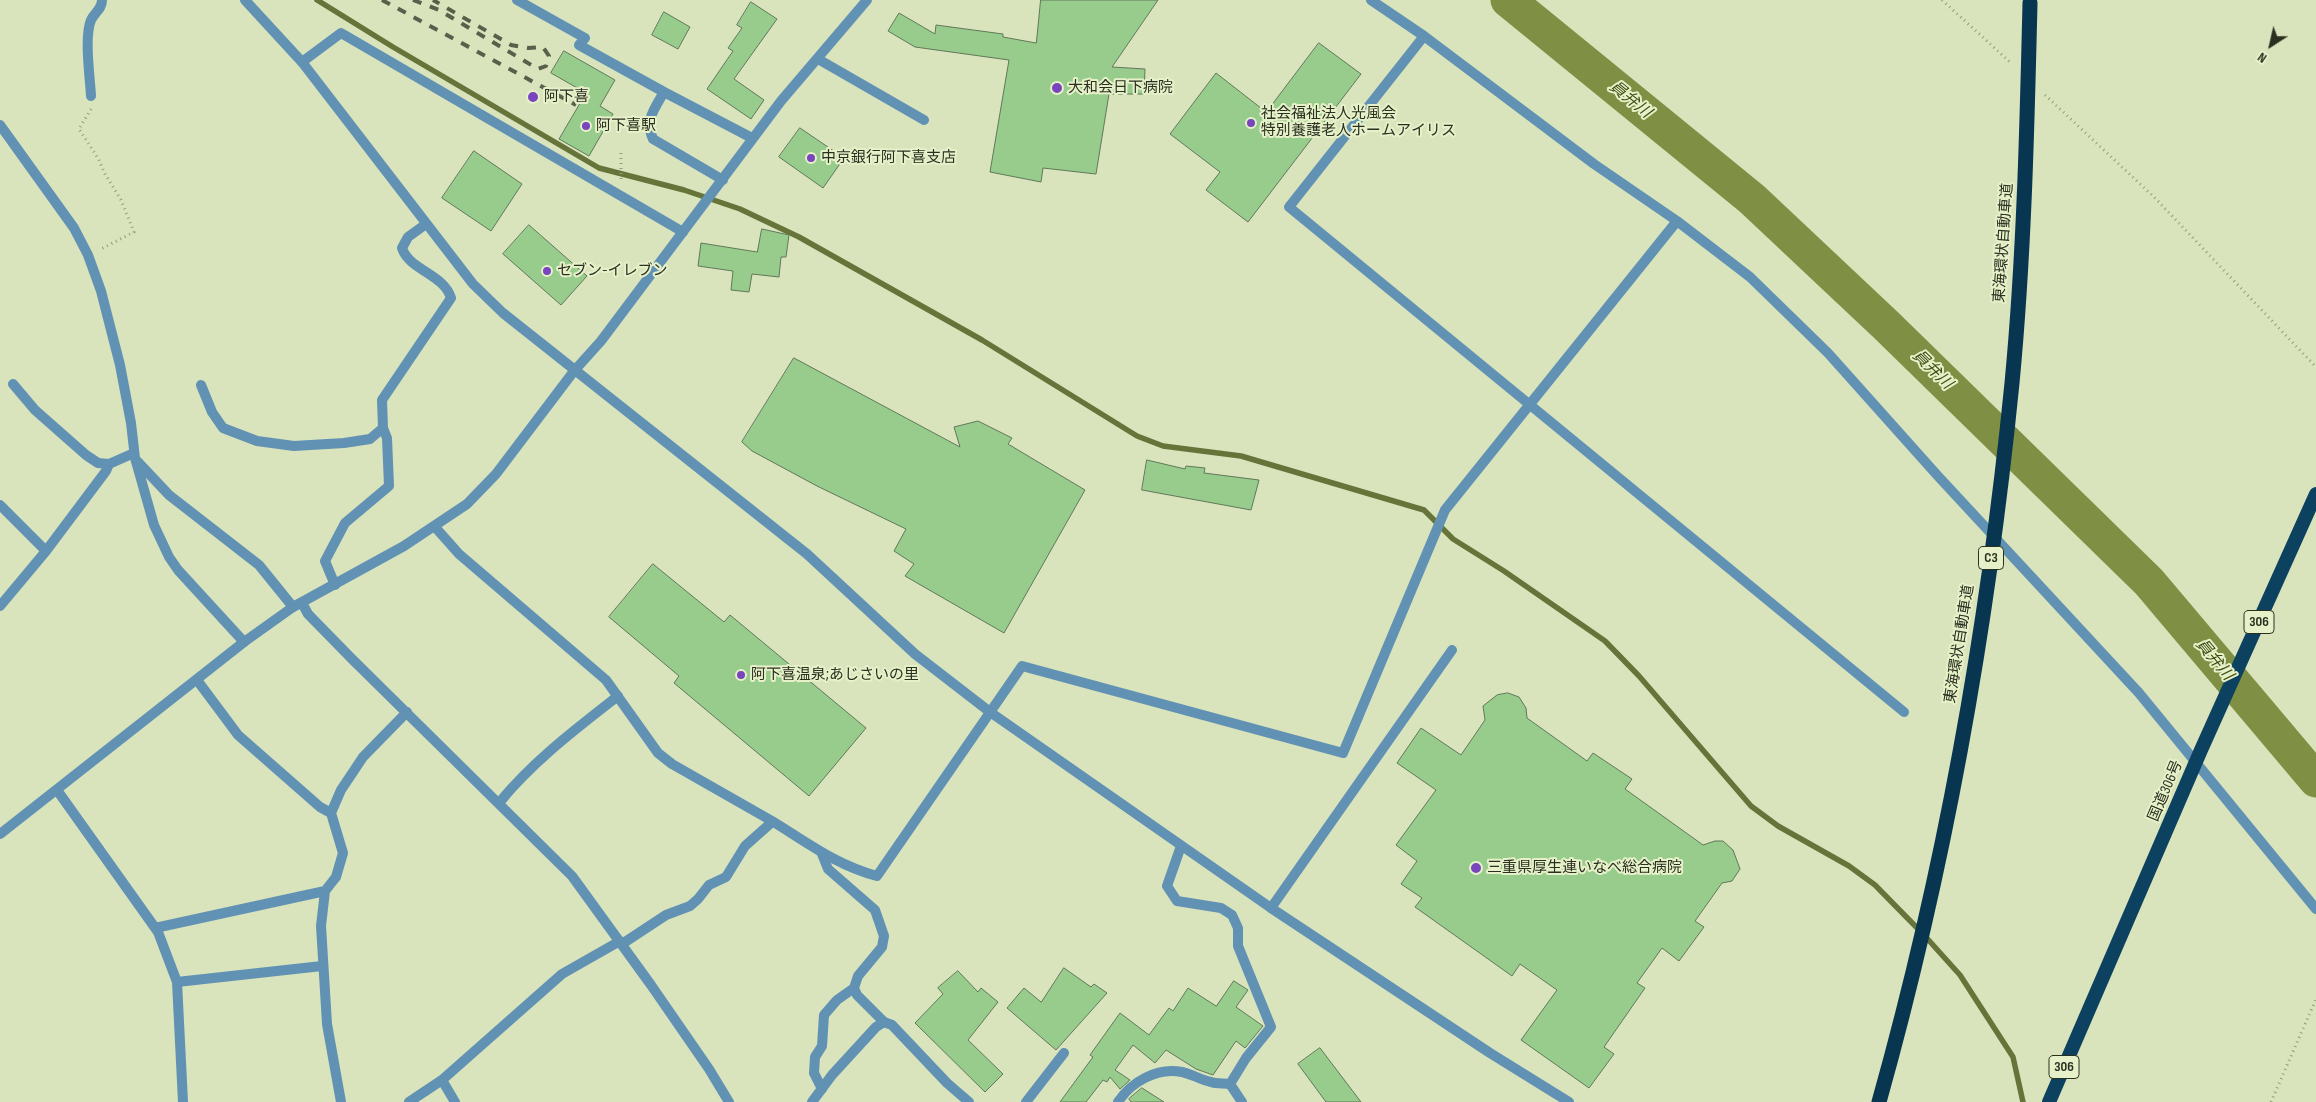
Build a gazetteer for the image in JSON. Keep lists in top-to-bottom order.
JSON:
{
  "streets": {
    "highway": [
      "東海環状自動車道",
      "C3",
      "306",
      "国道306号"
    ]
  },
  "water": ["員弁川"],
  "places": [
    "大和会日下病院",
    "阿下喜",
    "社会福祉法人光風会 特別養護老人ホームアイリス",
    "阿下喜駅",
    "中京銀行阿下喜支店",
    "セブン-イレブン",
    "阿下喜温泉;あじさいの里",
    "三重県厚生連いなべ総合病院"
  ],
  "north": "bottom left"
}
